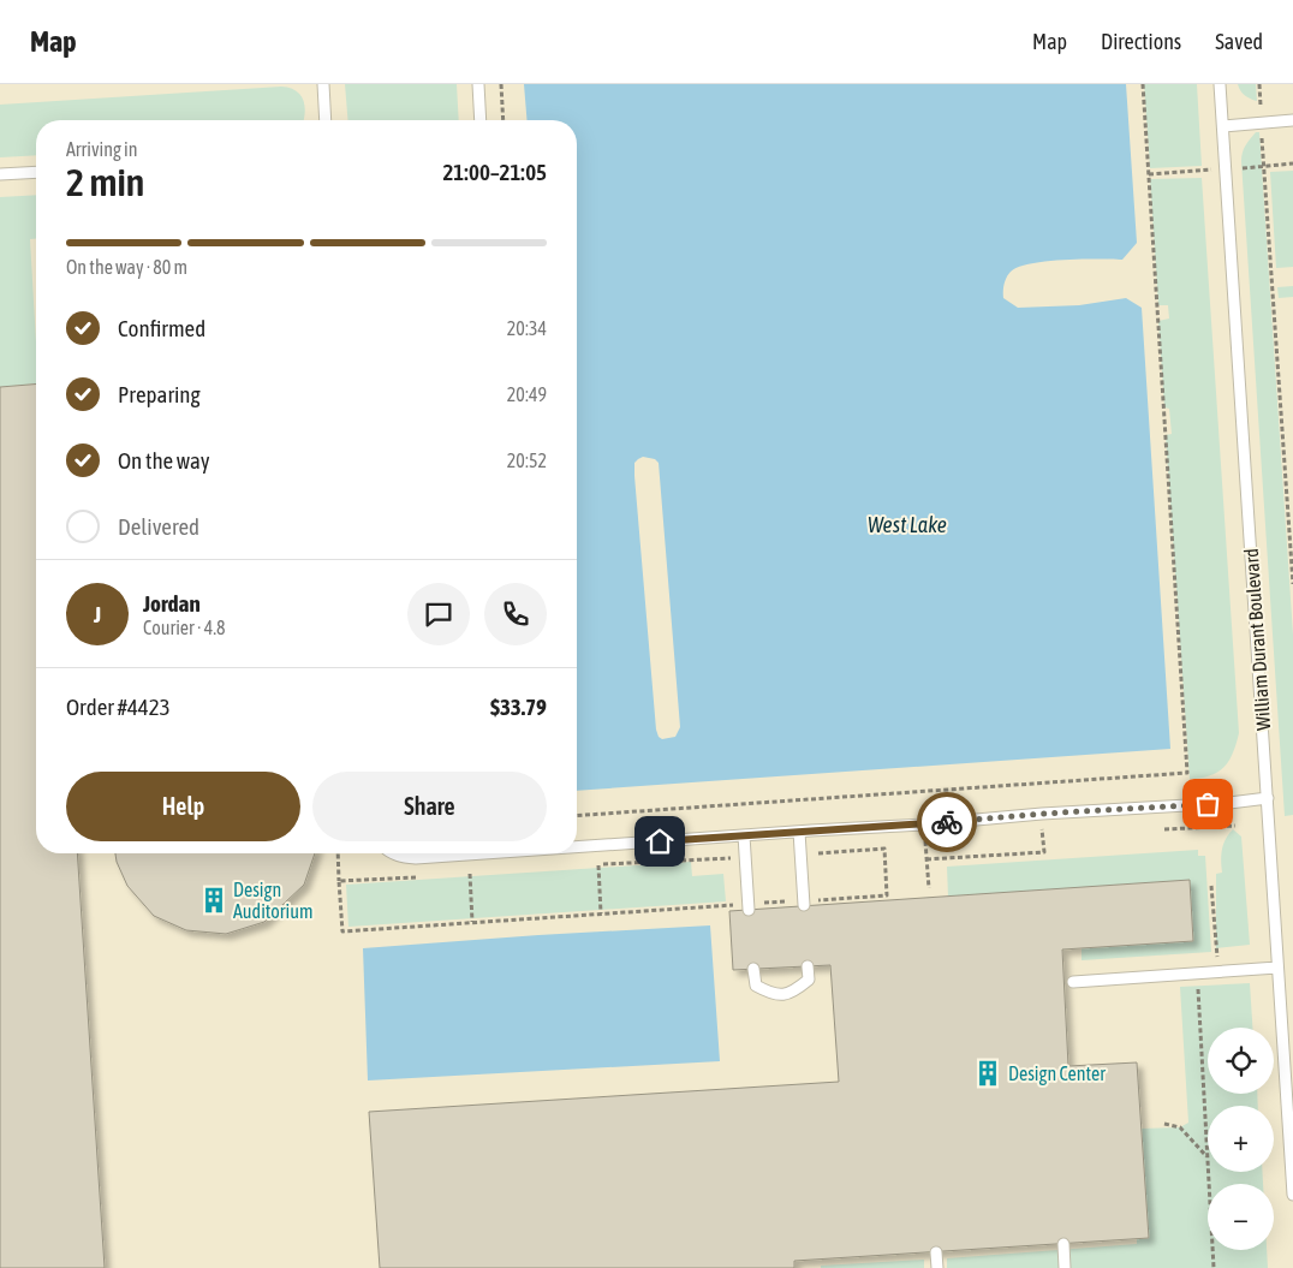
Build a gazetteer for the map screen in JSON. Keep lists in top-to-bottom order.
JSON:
{
  "streets": {
    "lane": ["William Durant Boulevard"]
  },
  "water": ["West Lake"],
  "places": {
    "building": ["Design Auditorium", "Design Center"]
  },
  "page": {
    "header": "Map",
    "nav": ["Map", "Directions", "Saved"],
    "heading": ["2 min", "Arriving in", "21:00–21:05"],
    "panel": [
      "Jordan",
      "Courier · 4.8",
      "Order #4423",
      "$33.79"
    ],
    "bar": "On the way · 80 m",
    "list": [
      ["Confirmed", "20:34"],
      ["Preparing", "20:49"],
      ["On the way", "20:52"],
      "Delivered"
    ],
    "round": "J",
    "buttons": ["Help", "Share"],
    "map_buttons": ["+", "−"]
  }
}
